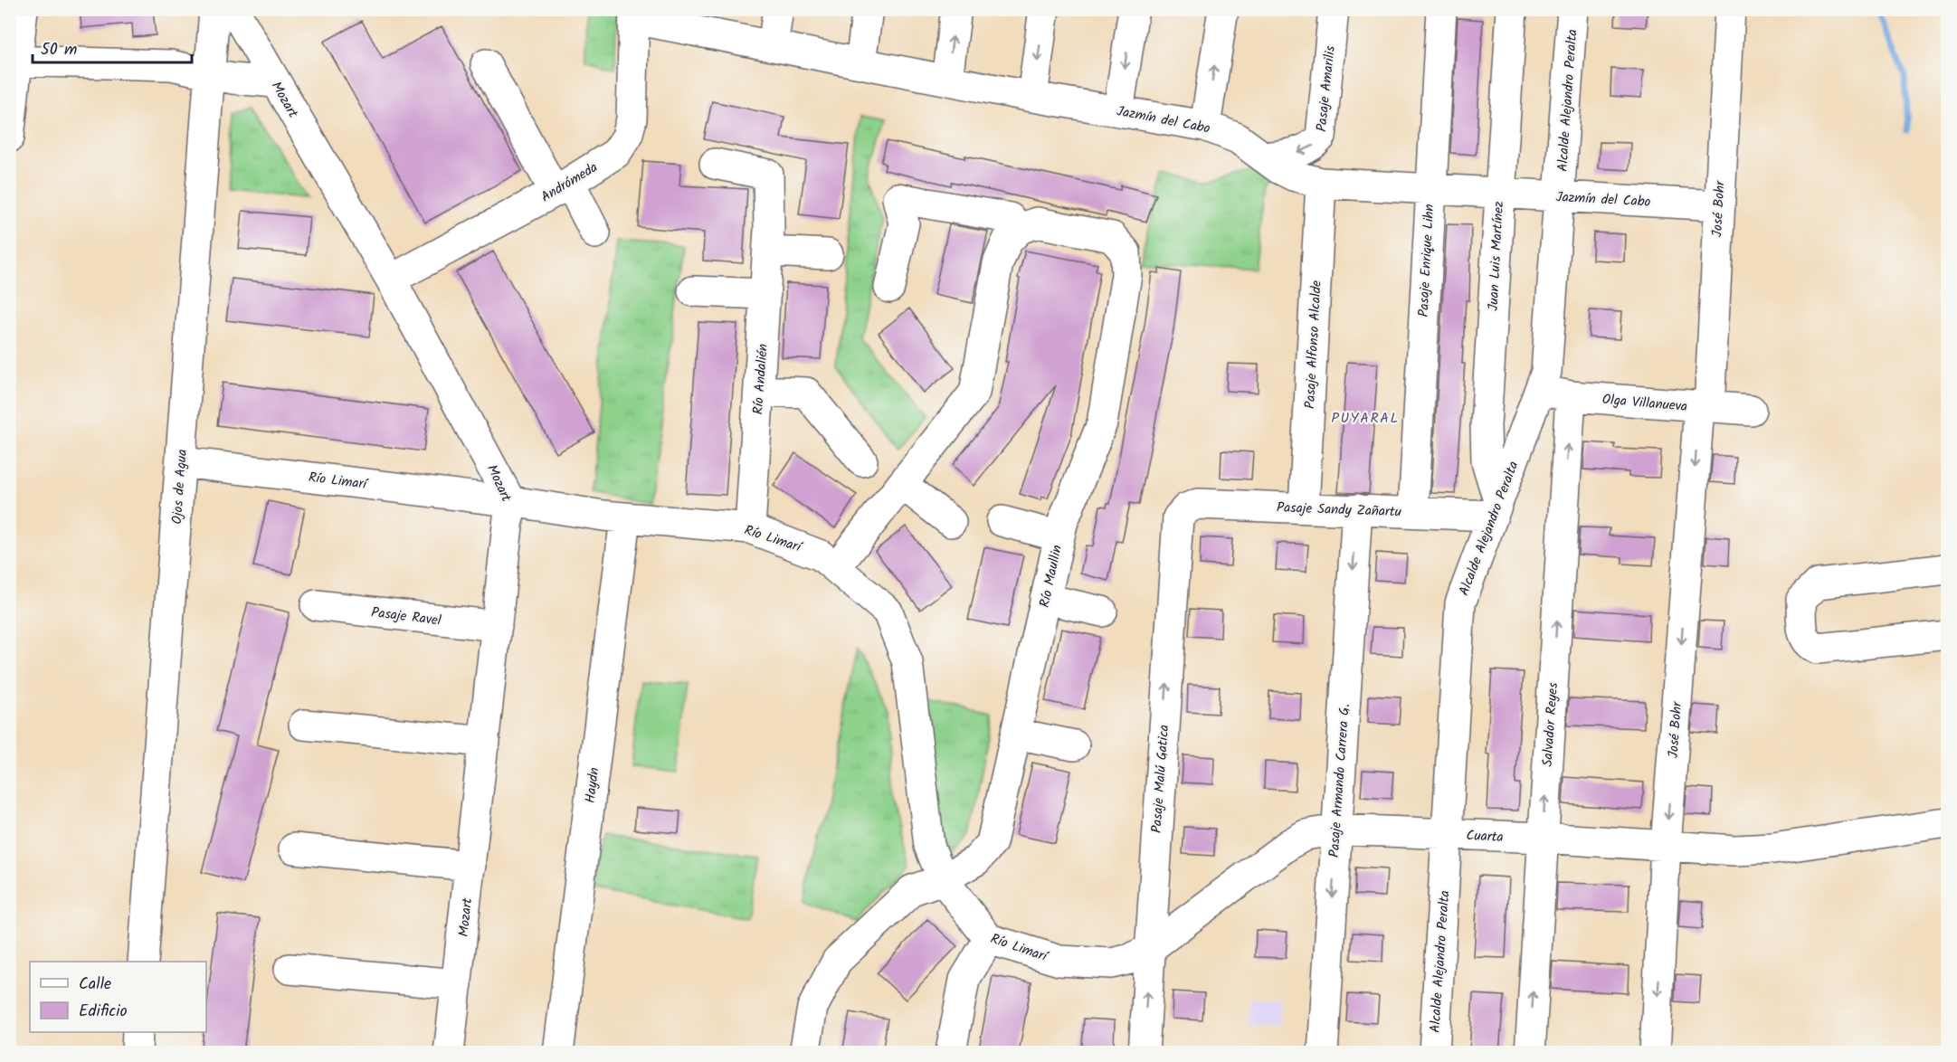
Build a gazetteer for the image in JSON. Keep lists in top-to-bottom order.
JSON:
{
  "streets": {
    "street": [
      "Pasaje Amarilis",
      "Mozart",
      "Alcalde Alejandro Peralta",
      "Jazmín del Cabo",
      "Andrómeda",
      "José Bohr",
      "Juan Luis Martínez",
      "Pasaje Enrique Lihn",
      "Pasaje Alfonso Alcalde",
      "Río Andalién",
      "Olga Villanueva",
      "Río Limarí",
      "Ojos de Agua",
      "Pasaje Sandy Zañartu",
      "Río Maullin",
      "Pasaje Ravel",
      "Salvador Reyes",
      "Pasaje Malú Gatica",
      "Pasaje Armando Carrera G.",
      "Haydn",
      "Cuarta"
    ]
  },
  "crossings": [
    ["Pasaje Amarilis", "Jazmín del Cabo"],
    ["Mozart", "Andrómeda"],
    ["Mozart", "Río Limarí"],
    ["Mozart", "Pasaje Ravel"],
    ["Alcalde Alejandro Peralta", "Jazmín del Cabo"],
    ["Alcalde Alejandro Peralta", "Juan Luis Martínez"],
    ["Alcalde Alejandro Peralta", "Olga Villanueva"],
    ["Alcalde Alejandro Peralta", "Pasaje Sandy Zañartu"],
    ["Alcalde Alejandro Peralta", "Cuarta"],
    ["Jazmín del Cabo", "Andrómeda"],
    ["Jazmín del Cabo", "José Bohr"],
    ["Jazmín del Cabo", "Juan Luis Martínez"],
    ["Jazmín del Cabo", "Pasaje Enrique Lihn"],
    ["Jazmín del Cabo", "Pasaje Alfonso Alcalde"],
    ["José Bohr", "Olga Villanueva"],
    ["José Bohr", "Cuarta"],
    ["Juan Luis Martínez", "Pasaje Sandy Zañartu"],
    ["Pasaje Enrique Lihn", "Pasaje Sandy Zañartu"],
    ["Pasaje Alfonso Alcalde", "Pasaje Sandy Zañartu"],
    ["Río Andalién", "Río Limarí"],
    ["Olga Villanueva", "Salvador Reyes"],
    ["Río Limarí", "Ojos de Agua"],
    ["Río Limarí", "Río Maullin"],
    ["Río Limarí", "Haydn"],
    ["Río Limarí", "Cuarta"],
    ["Pasaje Sandy Zañartu", "Pasaje Malú Gatica"],
    ["Pasaje Sandy Zañartu", "Pasaje Armando Carrera G."],
    ["Salvador Reyes", "Cuarta"],
    ["Pasaje Malú Gatica", "Cuarta"],
    ["Pasaje Armando Carrera G.", "Cuarta"]
  ],
  "one_way": [
    "Pasaje Amarilis",
    "José Bohr",
    "Salvador Reyes",
    "Pasaje Armando Carrera G."
  ],
  "districts": ["PUYARAL"],
  "legend": ["Calle", "Edificio"],
  "scale_bar": "50 m"
}
